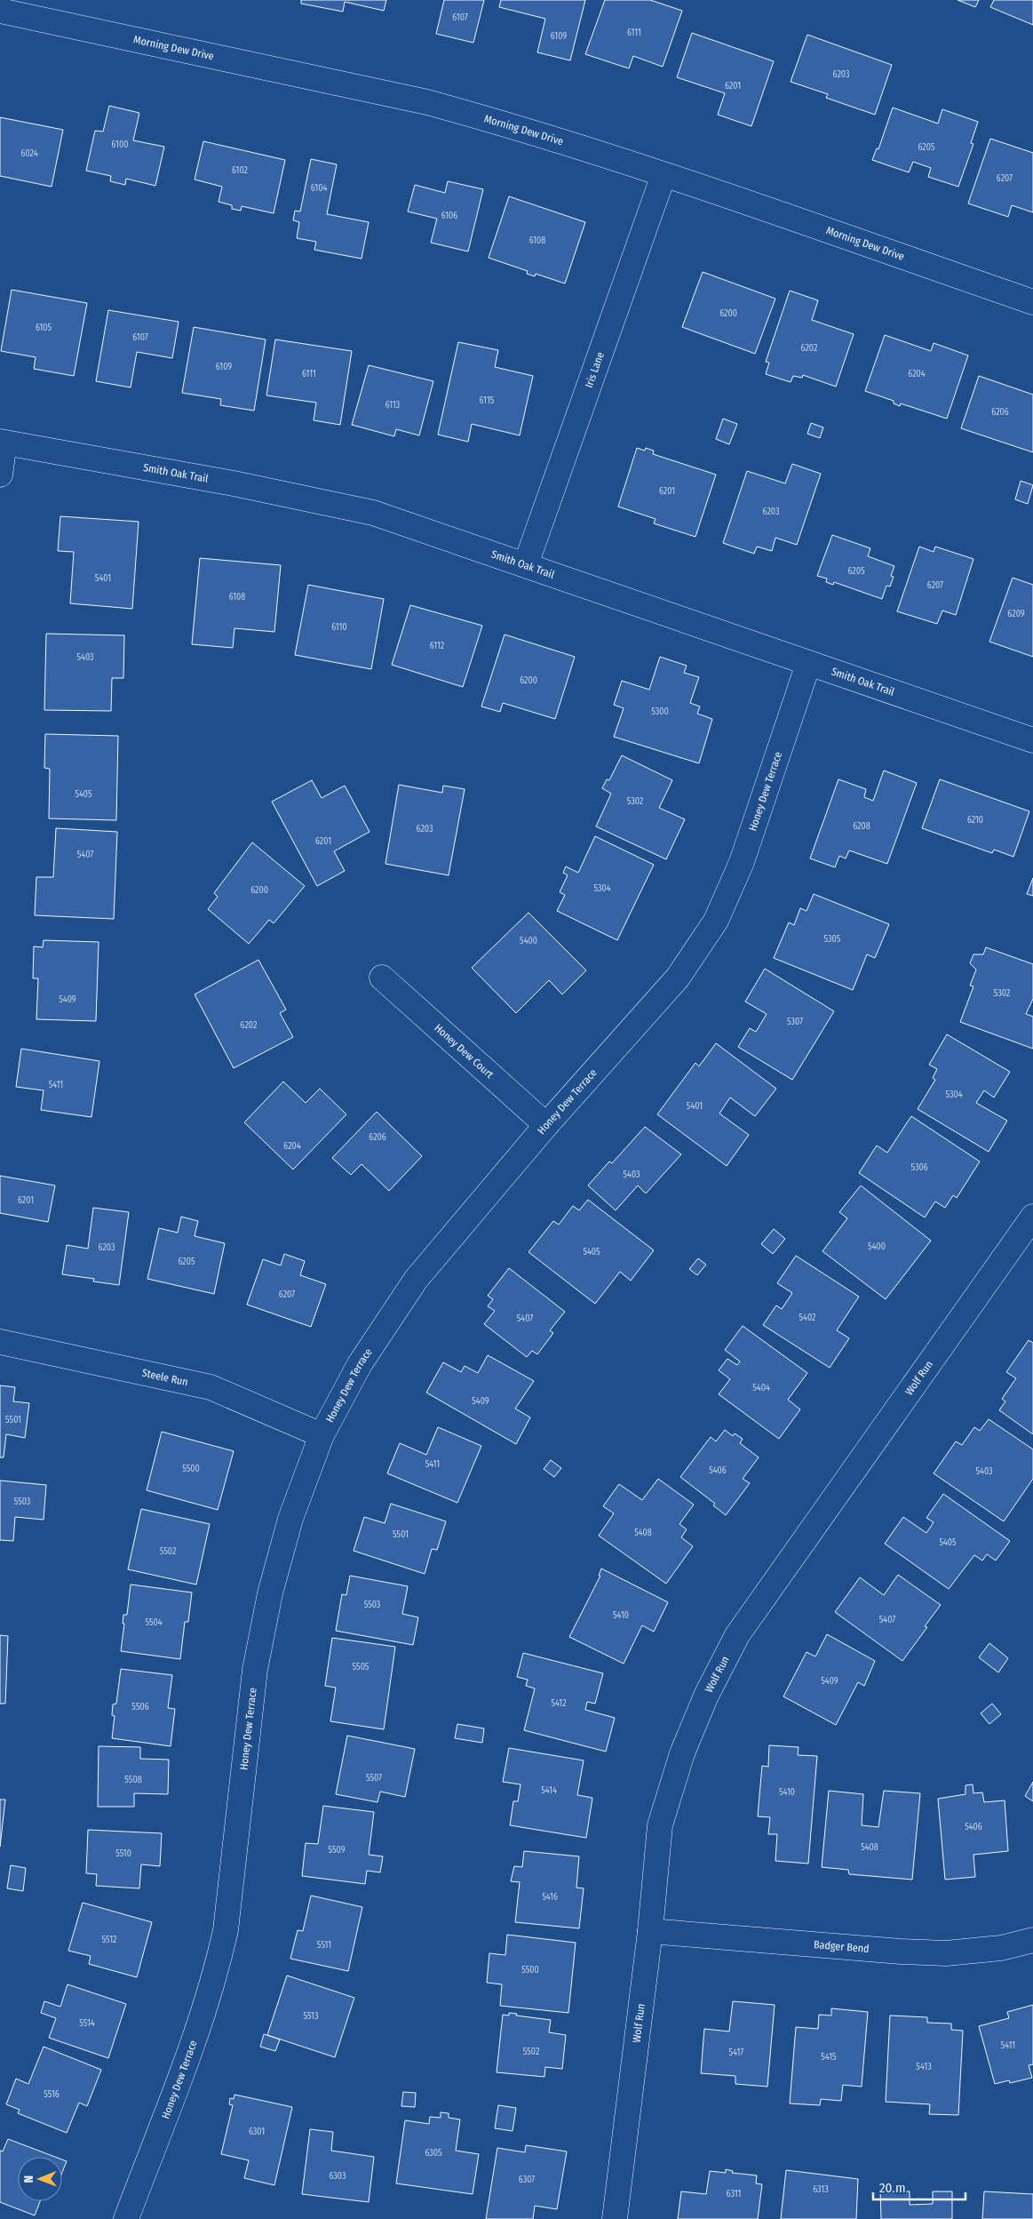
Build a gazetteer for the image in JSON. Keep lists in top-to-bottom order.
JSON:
{
  "streets": {
    "street": [
      "Morning Dew Drive",
      "Iris Lane",
      "Smith Oak Trail",
      "Honey Dew Terrace",
      "Honey Dew Court",
      "Steele Run",
      "Wolf Run",
      "Badger Bend"
    ]
  },
  "crossings": [
    ["Morning Dew Drive", "Iris Lane"],
    ["Iris Lane", "Smith Oak Trail"],
    ["Smith Oak Trail", "Honey Dew Terrace"],
    ["Honey Dew Terrace", "Honey Dew Court"],
    ["Honey Dew Terrace", "Steele Run"],
    ["Wolf Run", "Badger Bend"]
  ],
  "house_numbers": [
    "6107",
    "6111",
    "6109",
    "6203",
    "6201",
    "6100",
    "6205",
    "6024",
    "6102",
    "6207",
    "6104",
    "6106",
    "6108",
    "6200",
    "6105",
    "6107",
    "6202",
    "6109",
    "6111",
    "6204",
    "6115",
    "6113",
    "6206",
    "6201",
    "6203",
    "6205",
    "5401",
    "6207",
    "6108",
    "6209",
    "6110",
    "6112",
    "5403",
    "6200",
    "5300",
    "5405",
    "5302",
    "6210",
    "6208",
    "6203",
    "6201",
    "5407",
    "5304",
    "6200",
    "5305",
    "5400",
    "5302",
    "5409",
    "5307",
    "6202",
    "5411",
    "5304",
    "5401",
    "6206",
    "6204",
    "5306",
    "5403",
    "6201",
    "5400",
    "6203",
    "5405",
    "6205",
    "6207",
    "5402",
    "5407",
    "5404",
    "5409",
    "5501",
    "5411",
    "5500",
    "5406",
    "5403",
    "5503",
    "5408",
    "5501",
    "5405",
    "5502",
    "5503",
    "5410",
    "5407",
    "5504",
    "5505",
    "5409",
    "5412",
    "5506",
    "5507",
    "5508",
    "5414",
    "5410",
    "5406",
    "5408",
    "5509",
    "5510",
    "5416",
    "5512",
    "5511",
    "5500",
    "5513",
    "5514",
    "5411",
    "5502",
    "5417",
    "5415",
    "5413",
    "5516",
    "6301",
    "6305",
    "6303",
    "6307",
    "6313",
    "6311"
  ],
  "scale_bar": "20 m",
  "north": "left"
}
